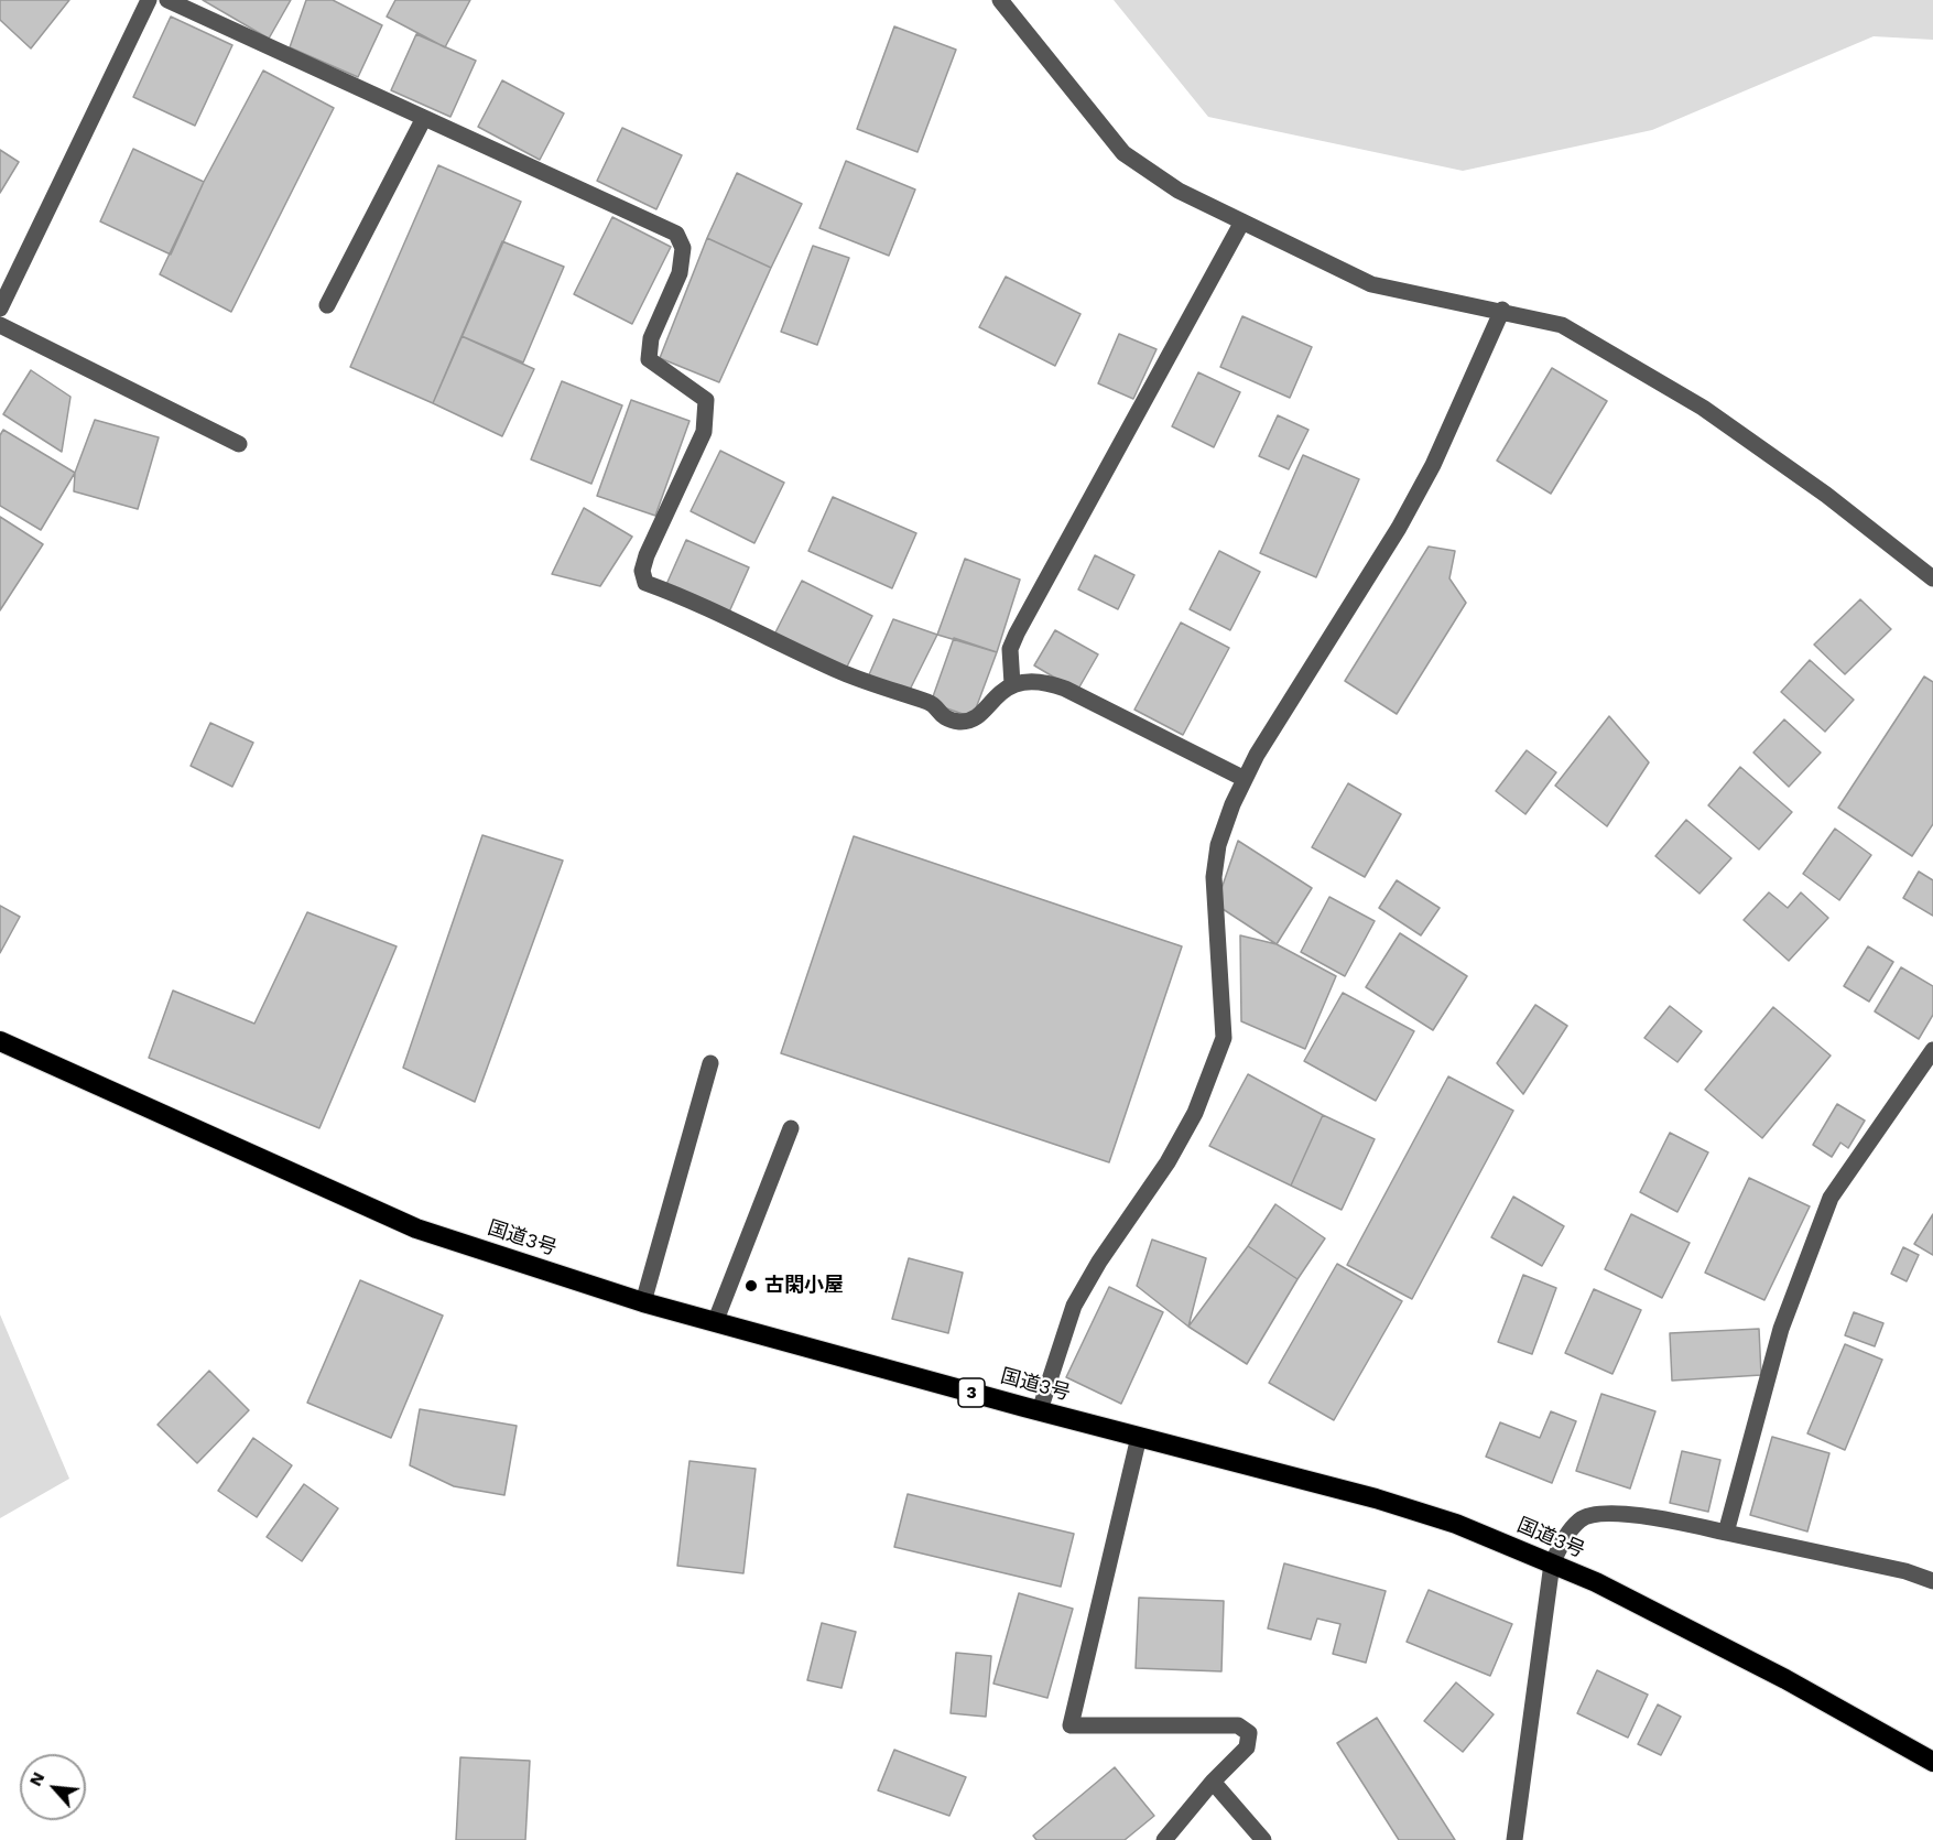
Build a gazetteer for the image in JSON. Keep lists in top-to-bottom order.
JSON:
{
  "streets": {
    "highway": ["国道3号", "3"]
  },
  "places": ["古閑小屋"],
  "north": "top left"
}
